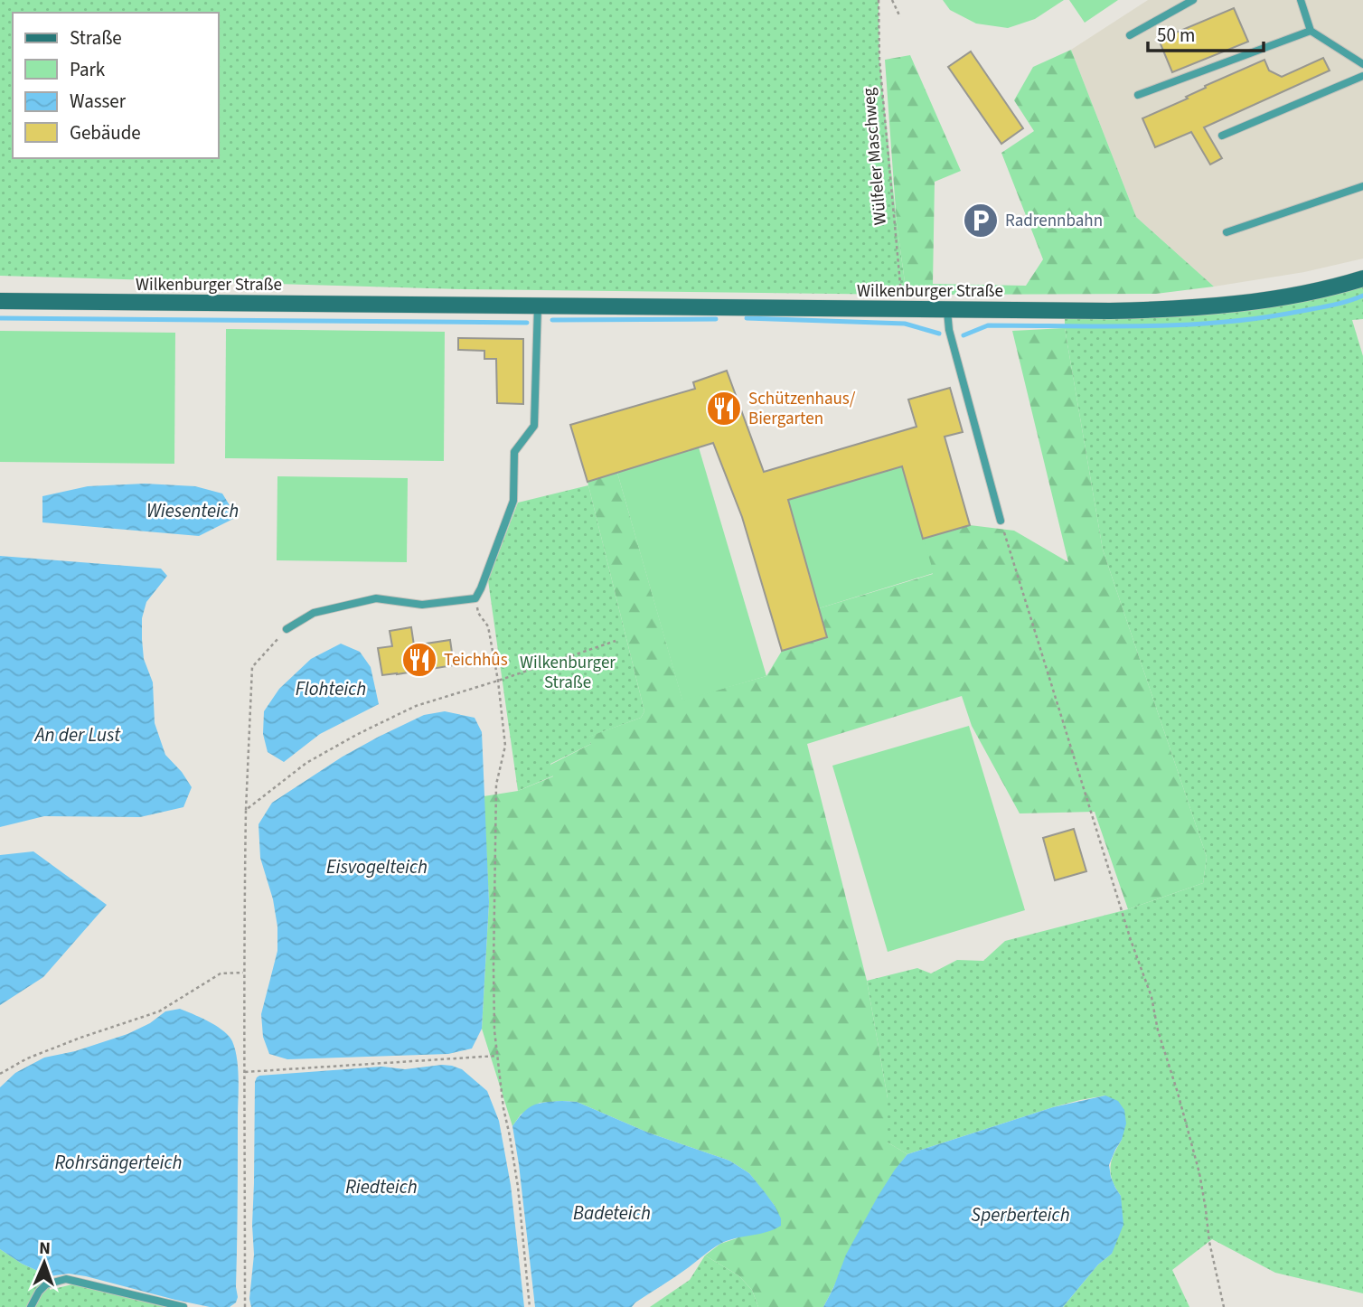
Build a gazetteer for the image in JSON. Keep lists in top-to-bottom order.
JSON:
{
  "streets": {
    "main road": ["Wilkenburger Straße"],
    "path": ["Wülfeler Maschweg"]
  },
  "crossings": [
    ["Wülfeler Maschweg", "Wilkenburger Straße"]
  ],
  "water": [
    "Wiesenteich",
    "Flohteich",
    "An der Lust",
    "Eisvogelteich",
    "Rohrsängerteich",
    "Riedteich",
    "Badeteich",
    "Sperberteich"
  ],
  "parks": ["Wilkenburger Straße"],
  "places": {
    "parking": ["Radrennbahn"],
    "restaurant": ["Schützenhaus/ Biergarten", "Teichhûs"]
  },
  "legend": [
    "Straße",
    "Park",
    "Wasser",
    "Gebäude"
  ],
  "scale_bar": "50 m",
  "north": "top"
}
